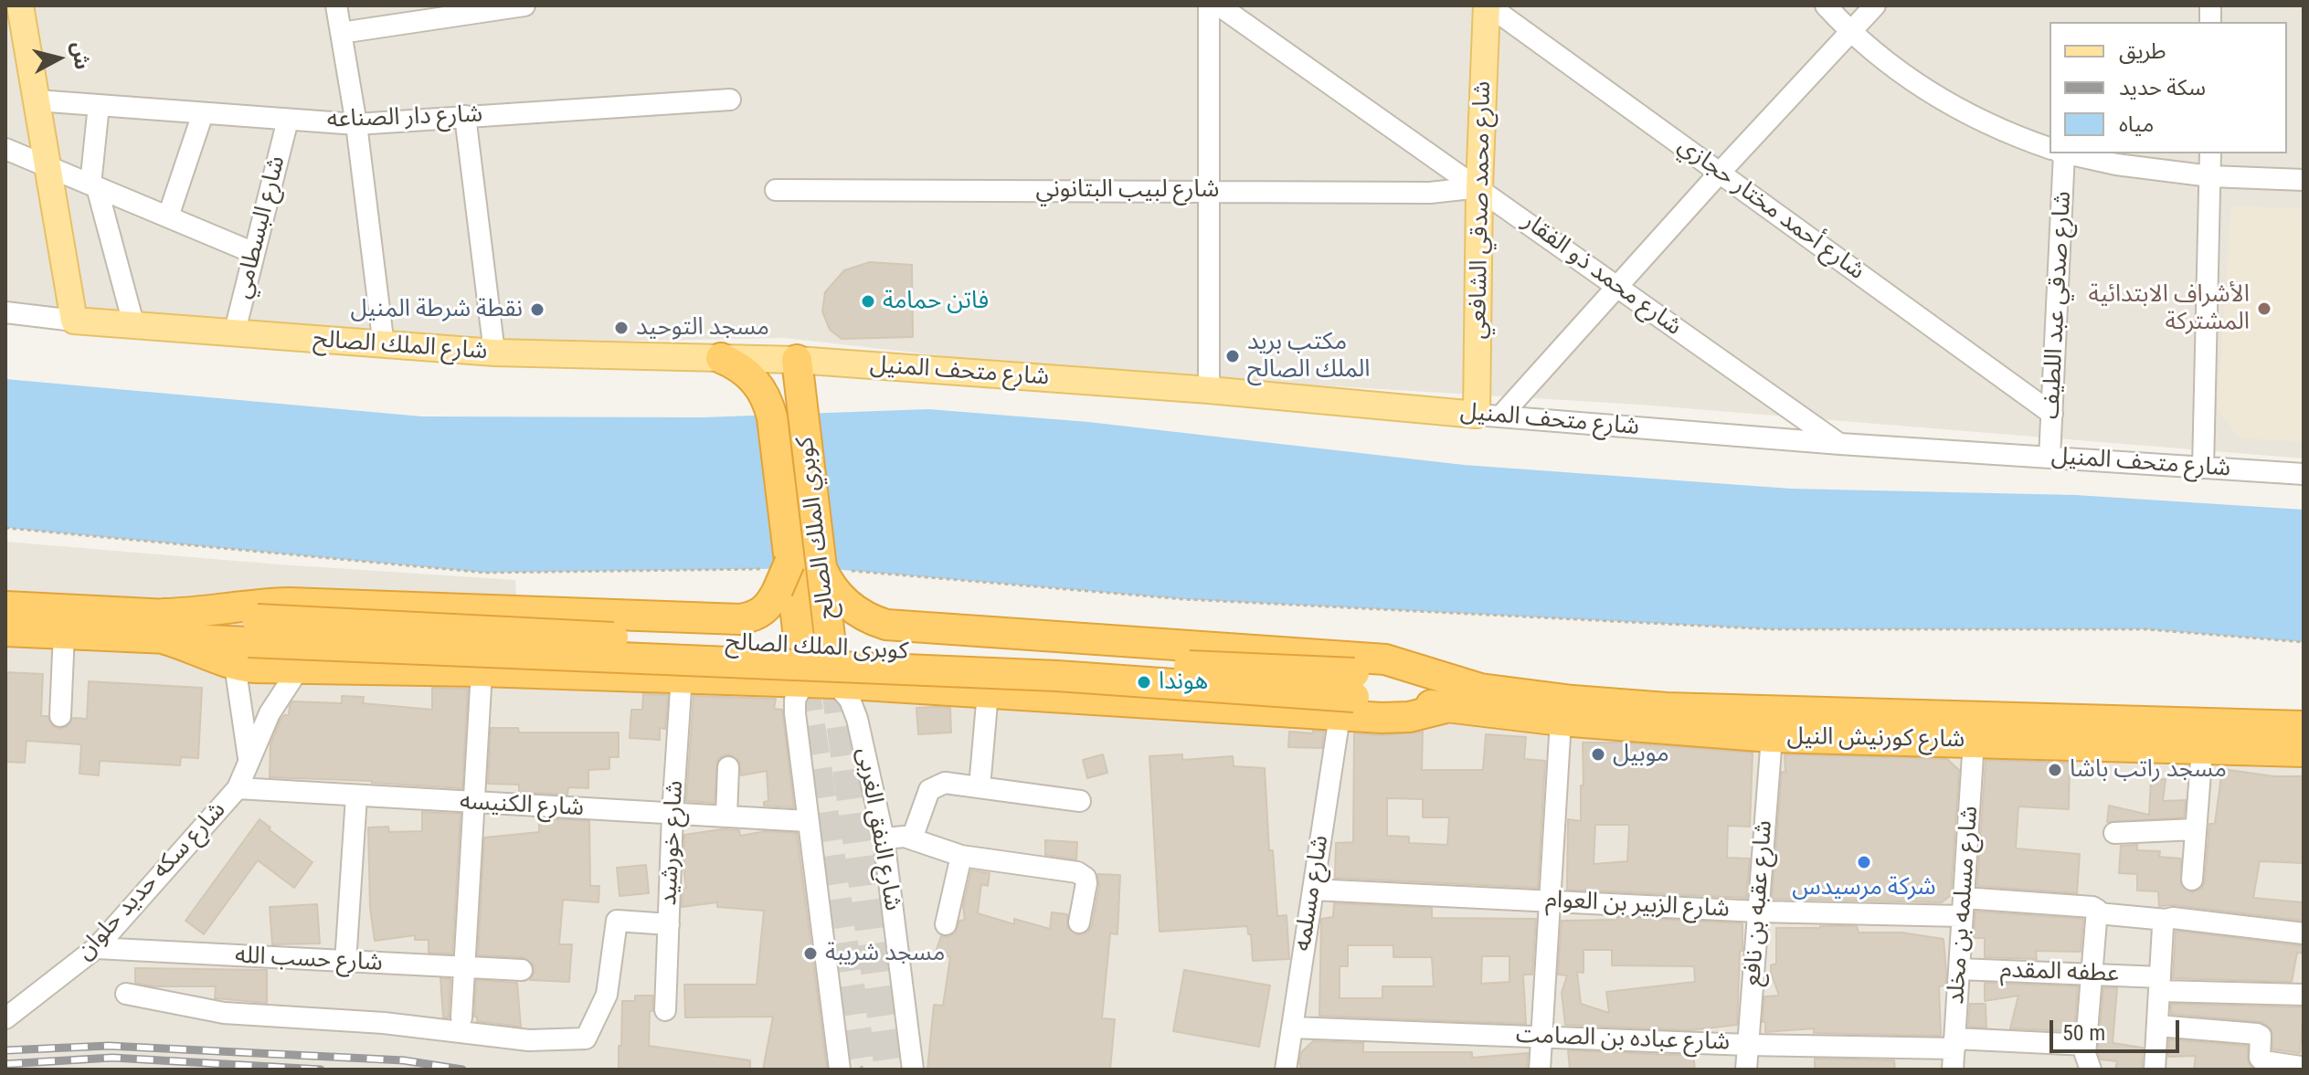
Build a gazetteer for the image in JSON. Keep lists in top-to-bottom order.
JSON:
{
  "streets": {
    "highway": ["كوبري الملك الصالح", "كوبرى الملك الصالح", "شارع كورنيش النيل"],
    "main road": ["شارع محمد صدقي الشافعي", "شارع الملك الصالح", "شارع متحف المنيل"],
    "street": [
      "شارع دار الصناعه",
      "شارع لبيب البتانوني",
      "شارع أحمد مختار حجازي",
      "شارع البسطامي",
      "شارع محمد ذو الفقار",
      "شارع صدقي عبد اللطيف",
      "شارع الكنيسه",
      "شارع النفق الغربى",
      "شارع خورشيد",
      "شارع سكه حديد حلوان",
      "شارع مسلمه",
      "شارع عقبه بن نافع",
      "شارع الزبير بن العوام",
      "شارع مسلمه بن مخلد",
      "شارع حسب الله",
      "عطفه المقدم",
      "شارع عباده بن الصامت"
    ]
  },
  "crossings": [
    ["شارع دار الصناعه", "شارع البسطامي"],
    ["شارع لبيب البتانوني", "شارع محمد صدقي الشافعي"],
    ["شارع لبيب البتانوني", "شارع محمد ذو الفقار"],
    ["شارع أحمد مختار حجازي", "شارع محمد صدقي الشافعي"],
    ["شارع أحمد مختار حجازي", "شارع صدقي عبد اللطيف"],
    ["شارع محمد صدقي الشافعي", "شارع محمد ذو الفقار"],
    ["شارع محمد صدقي الشافعي", "شارع متحف المنيل"],
    ["شارع البسطامي", "شارع الملك الصالح"],
    ["شارع محمد ذو الفقار", "شارع متحف المنيل"],
    ["شارع صدقي عبد اللطيف", "شارع متحف المنيل"],
    ["شارع الملك الصالح", "شارع متحف المنيل"],
    ["شارع الملك الصالح", "كوبري الملك الصالح"],
    ["شارع متحف المنيل", "كوبري الملك الصالح"],
    ["كوبري الملك الصالح", "شارع النفق الغربى"],
    ["كوبرى الملك الصالح", "شارع كورنيش النيل"],
    ["شارع كورنيش النيل", "شارع عقبه بن نافع"],
    ["شارع كورنيش النيل", "شارع مسلمه بن مخلد"],
    ["شارع الكنيسه", "شارع خورشيد"],
    ["شارع الكنيسه", "شارع سكه حديد حلوان"],
    ["شارع سكه حديد حلوان", "شارع حسب الله"],
    ["شارع مسلمه", "شارع الزبير بن العوام"],
    ["شارع مسلمه", "شارع عباده بن الصامت"],
    ["شارع عقبه بن نافع", "شارع الزبير بن العوام"],
    ["شارع عقبه بن نافع", "شارع عباده بن الصامت"],
    ["شارع الزبير بن العوام", "شارع مسلمه بن مخلد"],
    ["شارع مسلمه بن مخلد", "عطفه المقدم"],
    ["شارع مسلمه بن مخلد", "شارع عباده بن الصامت"]
  ],
  "places": [
    "فاتن حمامة",
    "الأشراف الابتدائية المشتركة",
    "نقطة شرطة المنيل",
    "مسجد التوحيد",
    "مكتب بريد الملك الصالح",
    "هوندا",
    "موبيل",
    "مسجد راتب باشا",
    "شركة مرسيدس",
    "مسجد شريبة"
  ],
  "legend": ["طريق", "سكة حديد", "مياه"],
  "scale_bar": "50 m",
  "north": "right"
}
